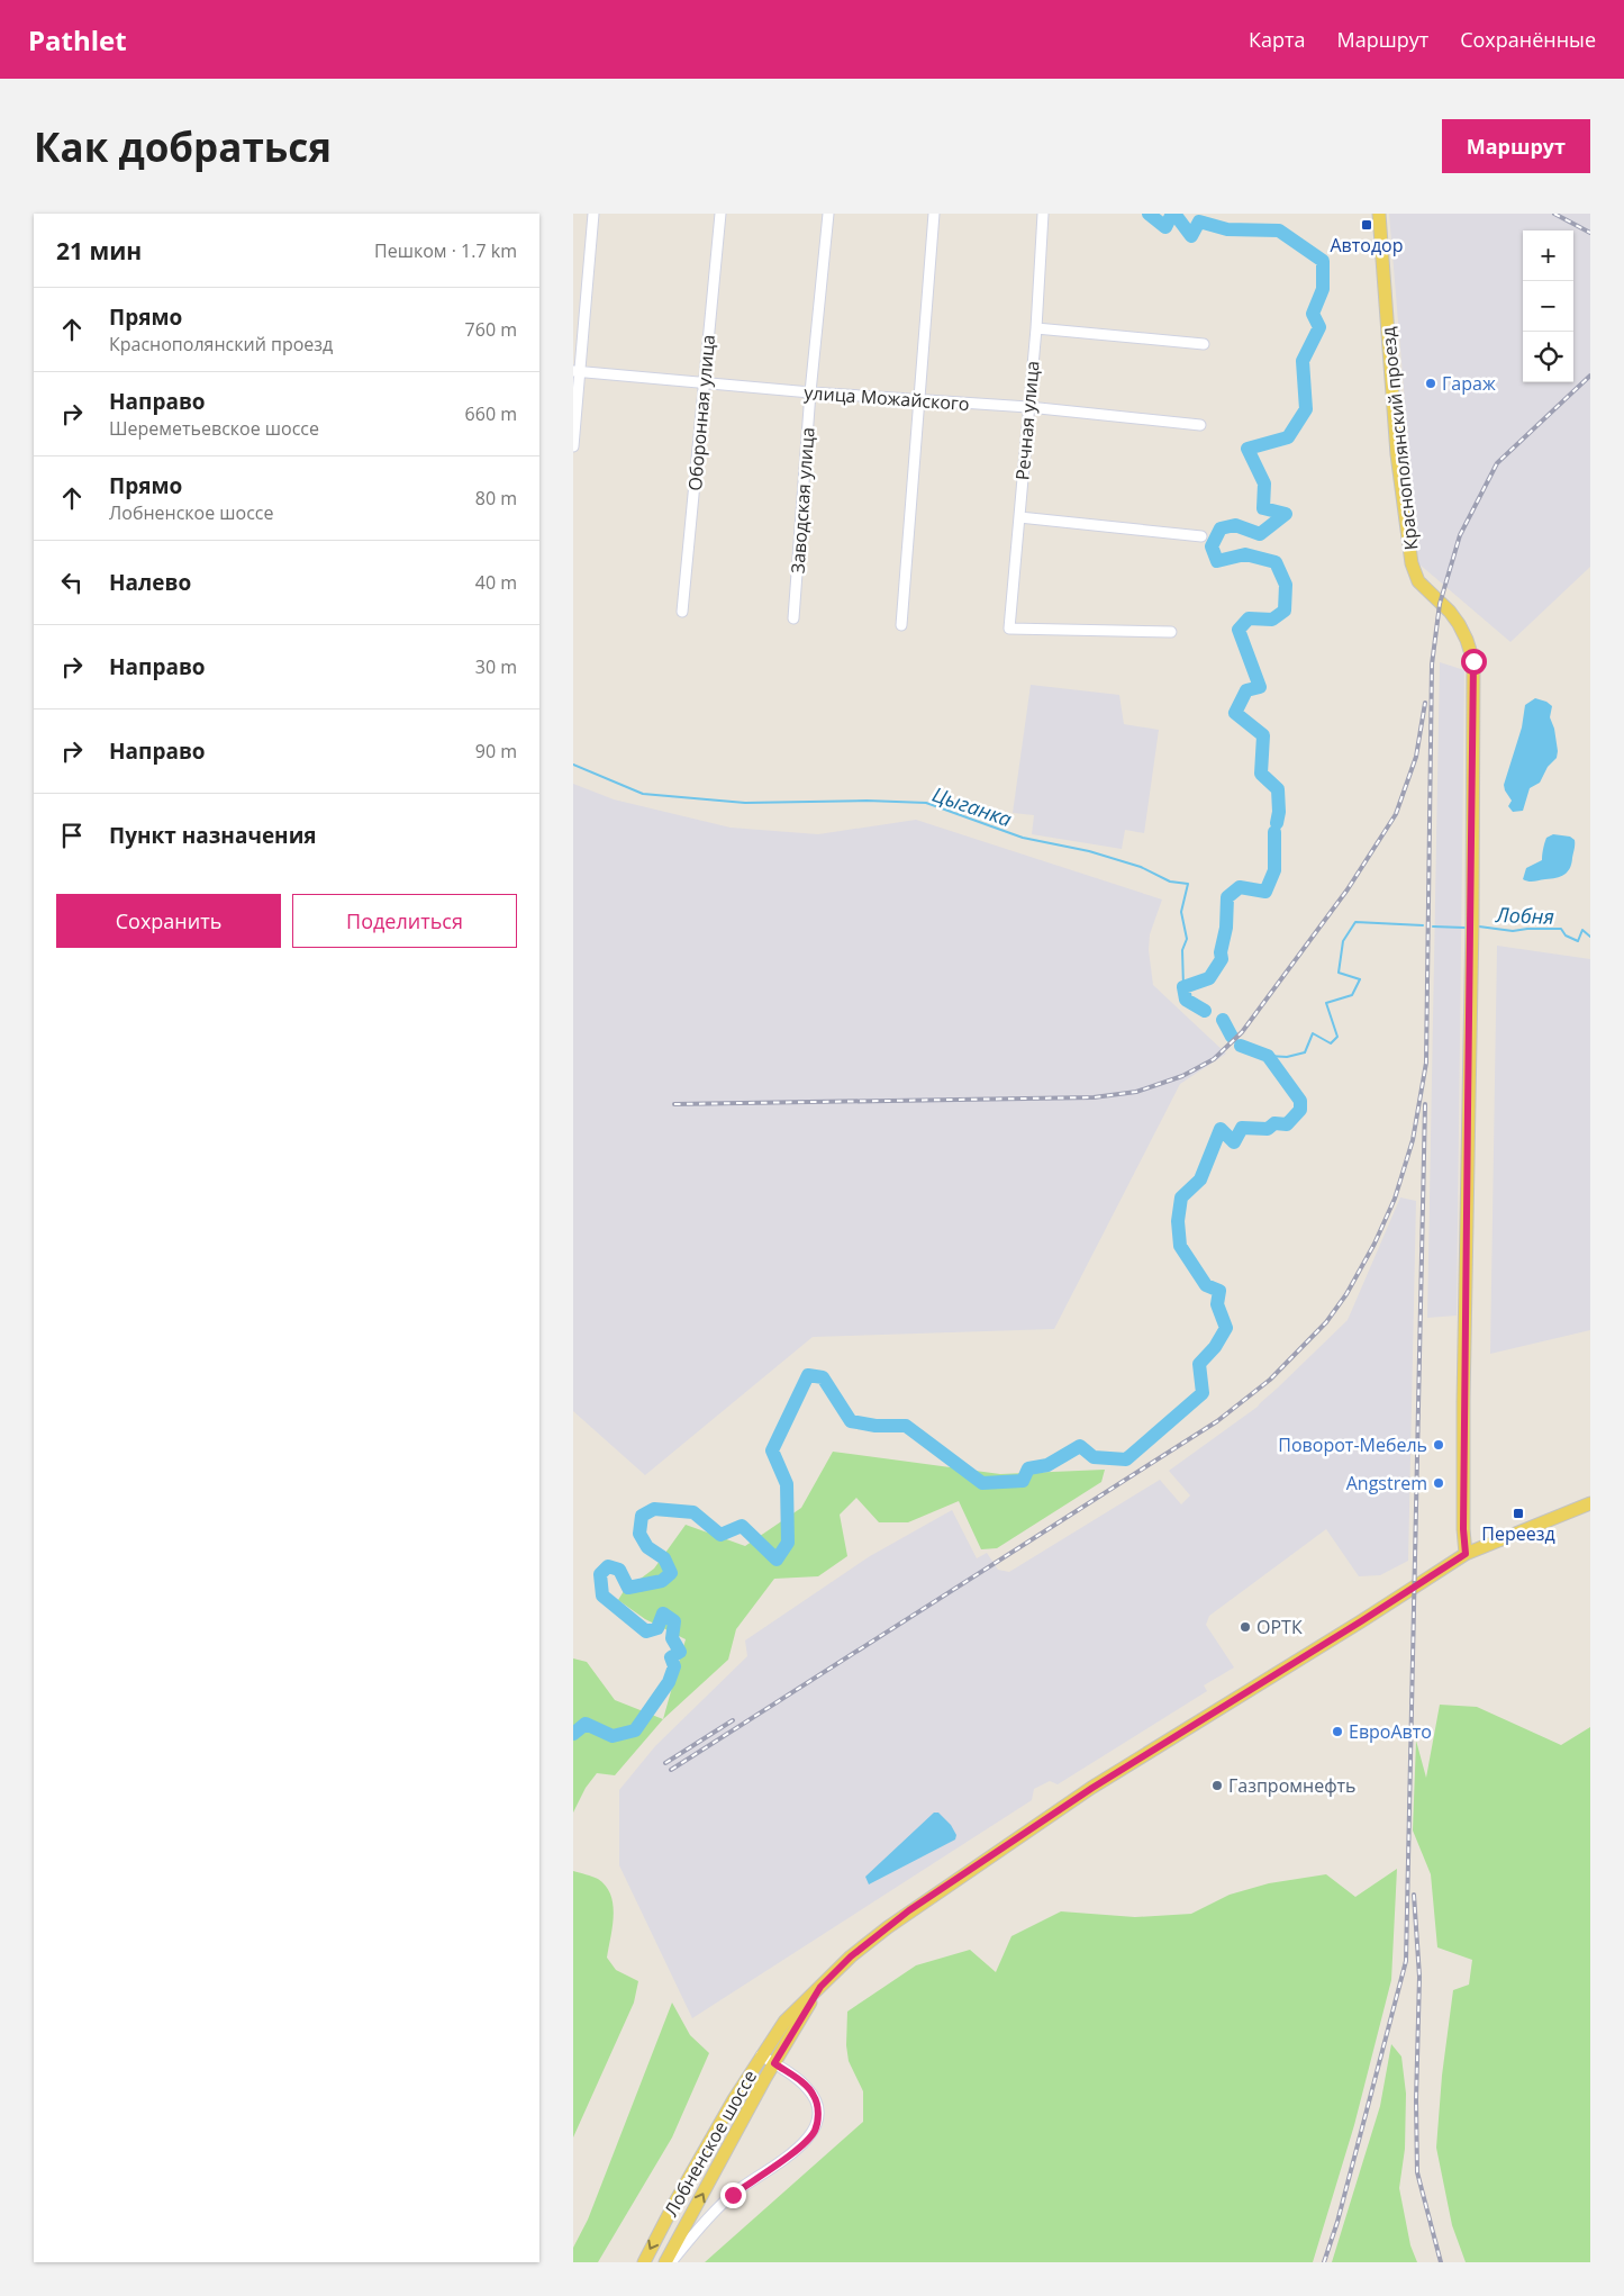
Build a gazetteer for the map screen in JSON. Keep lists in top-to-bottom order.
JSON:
{
  "streets": {
    "main road": ["Краснополянский проезд", "Лобненское шоссе"],
    "street": [
      "улица Можайского",
      "Оборонная улица",
      "Речная улица",
      "Заводская улица"
    ]
  },
  "crossings": [
    ["улица Можайского", "Оборонная улица"],
    ["улица Можайского", "Речная улица"],
    ["улица Можайского", "Заводская улица"]
  ],
  "water": ["Цыганка", "Лобня"],
  "places": {
    "transit": ["Автодор", "Переезд"],
    "other": [
      "Гараж",
      "Поворот-Мебель",
      "Angstrem",
      "ОРТК",
      "ЕвроАвто",
      "Газпромнефть"
    ]
  },
  "page": {
    "header": "Pathlet",
    "nav": ["Карта", "Маршрут", "Сохранённые"],
    "buttons": [
      "Маршрут",
      ["Сохранить", "Поделиться"]
    ],
    "title": "Как добраться",
    "heading": ["21 мин", "Пешком · 1.7 km"],
    "map_buttons": ["+", "−"],
    "list": [
      ["Прямо", "Краснополянский проезд", "760 m"],
      ["Направо", "Шереметьевское шоссе", "660 m"],
      ["Прямо", "Лобненское шоссе", "80 m"],
      ["Налево", "40 m"],
      ["Направо", "30 m"],
      ["Направо", "90 m"],
      "Пункт назначения"
    ]
  }
}
